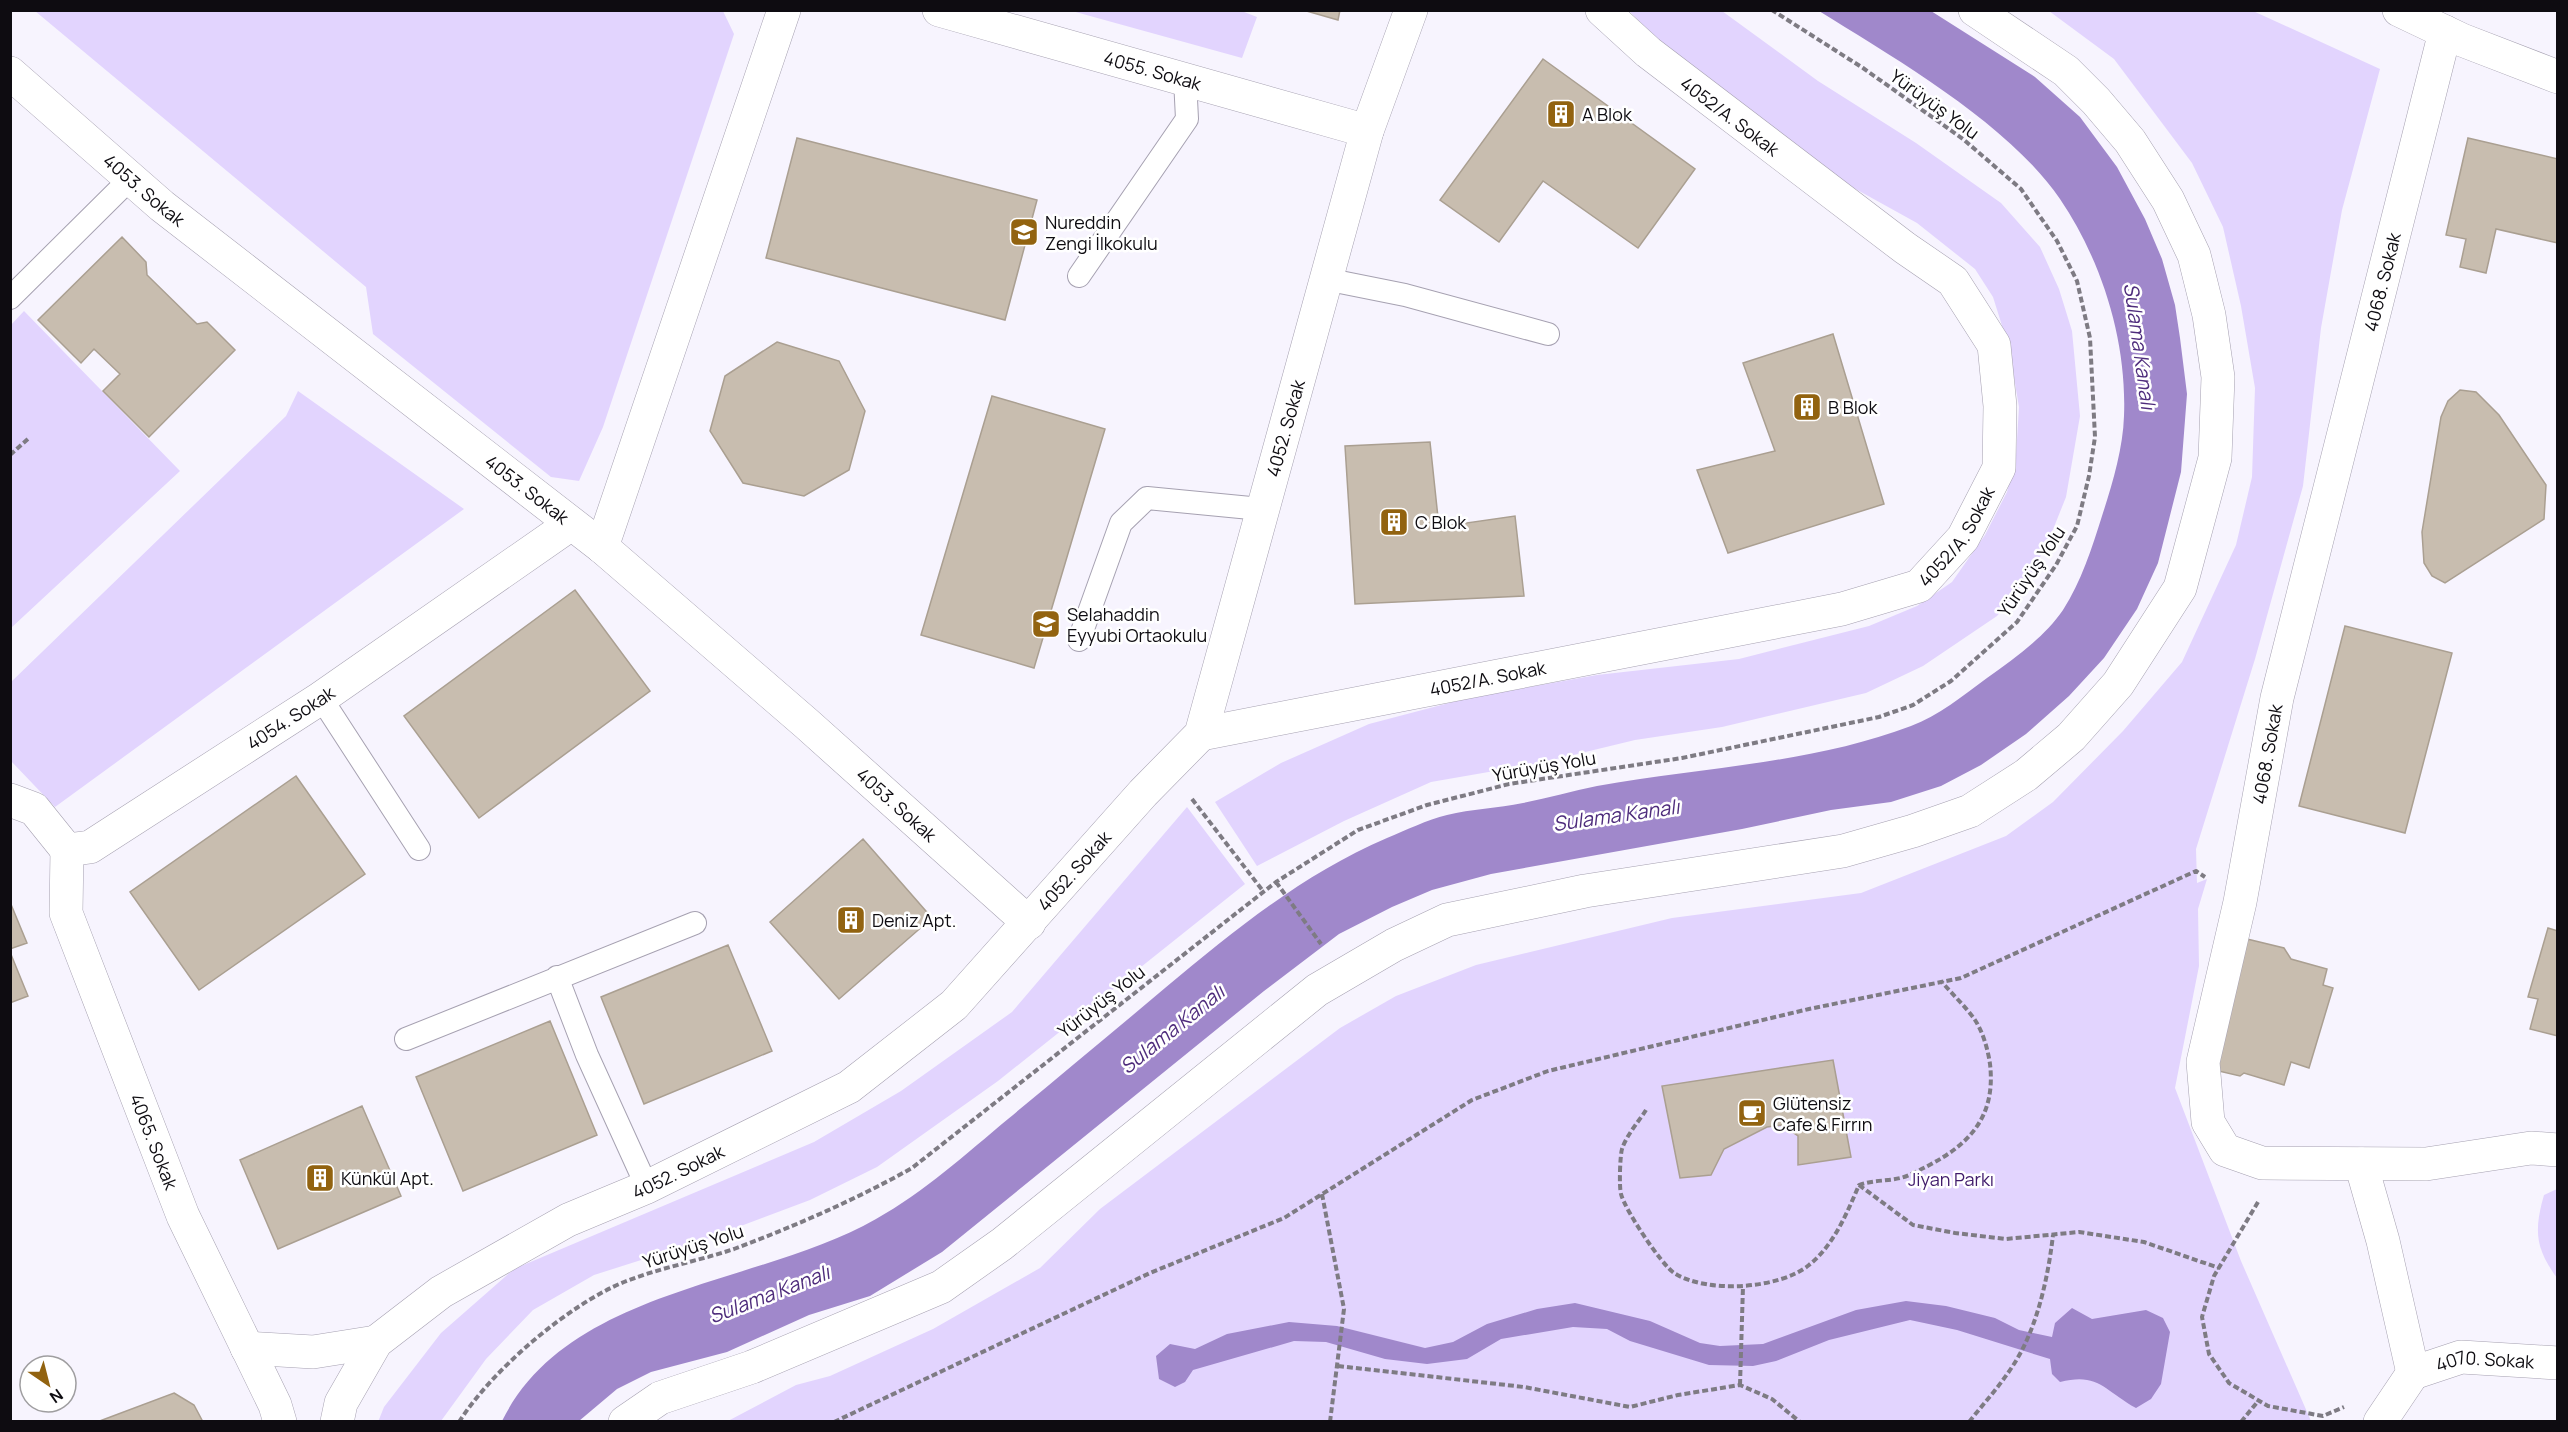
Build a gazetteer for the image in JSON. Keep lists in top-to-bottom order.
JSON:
{
  "streets": {
    "street": [
      "4055. Sokak",
      "4052/A. Sokak",
      "4053. Sokak",
      "4068. Sokak",
      "4052. Sokak",
      "4054. Sokak",
      "4065. Sokak",
      "4070. Sokak"
    ],
    "path": ["Yürüyüş Yolu"]
  },
  "crossings": [
    ["4055. Sokak", "4052. Sokak"],
    ["4052/A. Sokak", "4052. Sokak"],
    ["4053. Sokak", "4052. Sokak"],
    ["4053. Sokak", "4054. Sokak"],
    ["4054. Sokak", "4065. Sokak"]
  ],
  "water": ["Sulama Kanalı"],
  "parks": ["Jiyan Parkı"],
  "places": {
    "building": [
      "A Blok",
      "B Blok",
      "C Blok",
      "Deniz Apt.",
      "Künkül Apt."
    ],
    "school or university": ["Nureddin Zengi İlkokulu", "Selahaddin Eyyubi Ortaokulu"],
    "cafe": ["Glütensiz Cafe & Fırrın"]
  },
  "north": "bottom right"
}
